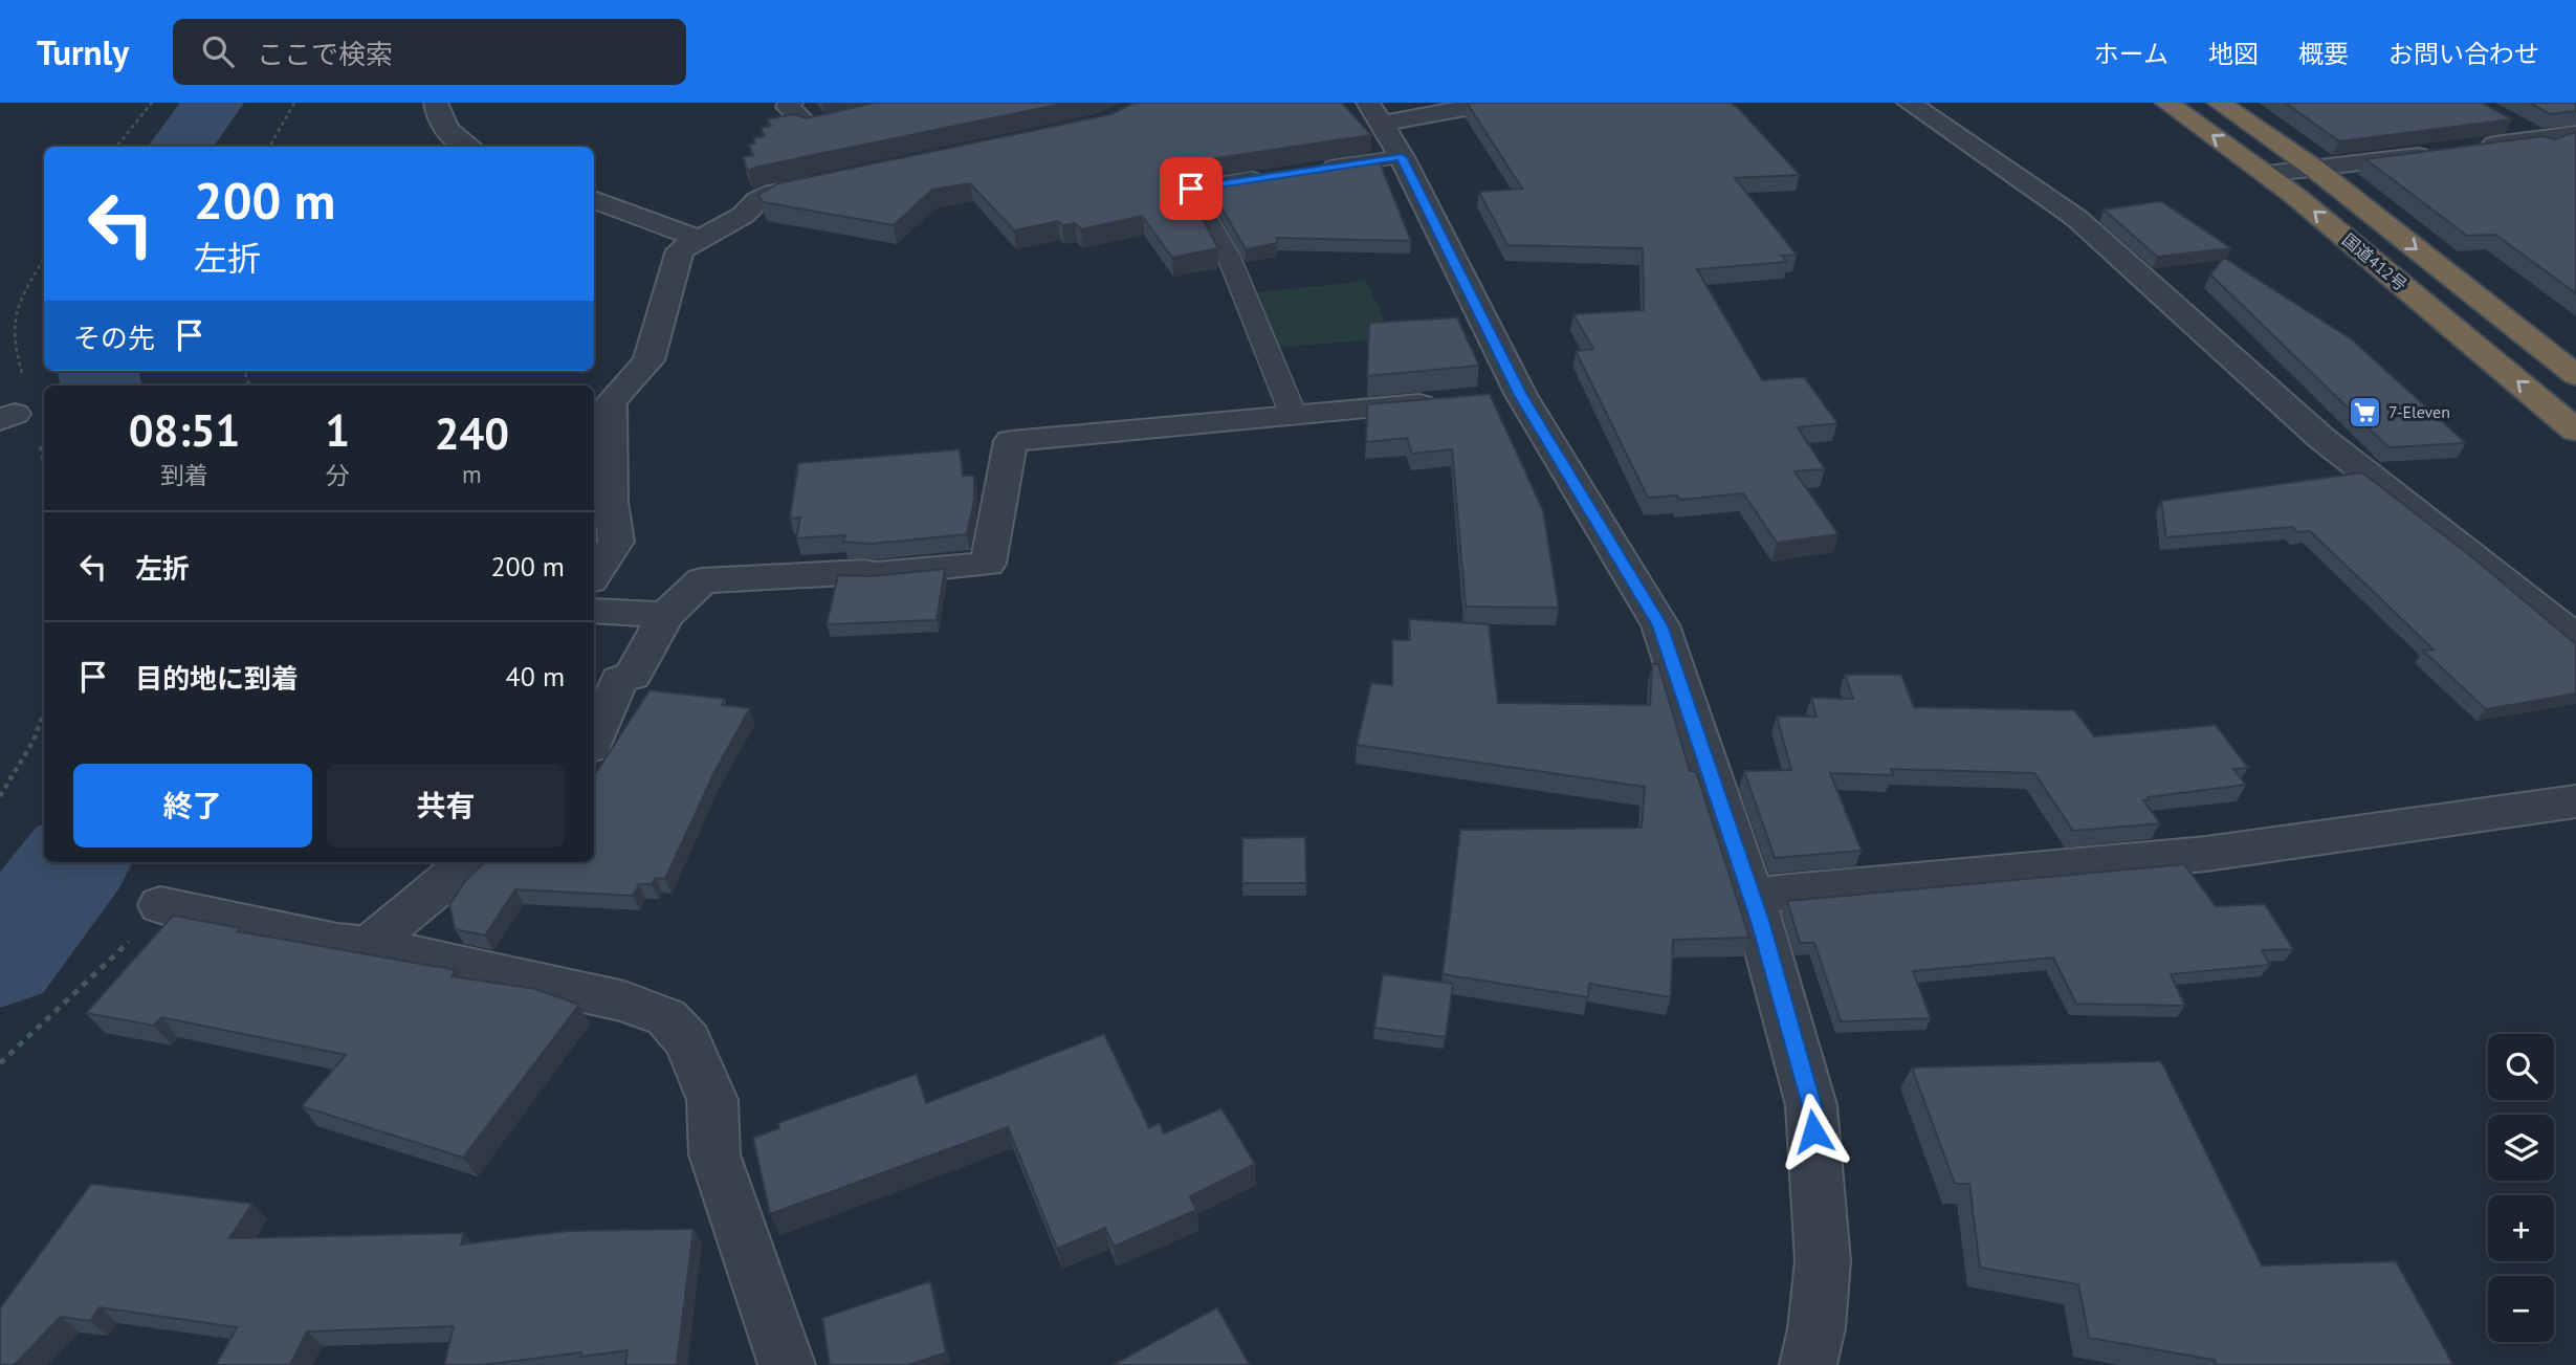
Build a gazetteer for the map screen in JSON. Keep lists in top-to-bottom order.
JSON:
{
  "streets": {
    "highway": ["国道412号"]
  },
  "places": {
    "supermarket": ["7-Eleven"]
  },
  "page": {
    "header": "Turnly",
    "search": "ここで検索",
    "nav": [
      "ホーム",
      "地図",
      "概要",
      "お問い合わせ"
    ],
    "turn": ["200 m", "左折"],
    "then": "その先",
    "eta": [
      "08:51",
      "到着",
      "1",
      "分",
      "240",
      "m"
    ],
    "list": [
      {
        "name": "左折",
        "value": "200 m"
      },
      {
        "name": "目的地に到着",
        "value": "40 m"
      }
    ],
    "buttons": ["終了", "共有"],
    "map_buttons": ["+", "−"]
  }
}
